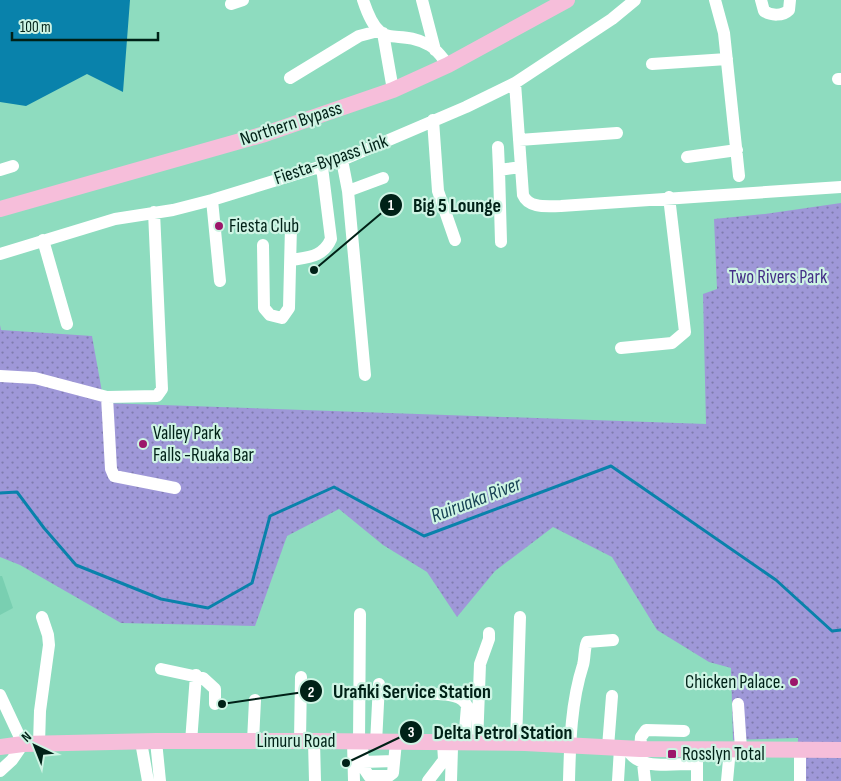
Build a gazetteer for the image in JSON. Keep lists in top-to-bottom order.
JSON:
{
  "streets": {
    "main road": ["Northern Bypass", "Limuru Road"],
    "street": ["Fiesta-Bypass Link"]
  },
  "water": ["Ruiruaka River"],
  "parks": ["Two Rivers Park"],
  "places": {
    "other": [
      "Fiesta Club",
      "Big 5 Lounge",
      "Valley Park Falls -Ruaka Bar",
      "Chicken Palace.",
      "Urafiki Service Station",
      "Delta Petrol Station"
    ],
    "transit": ["Rosslyn Total"]
  },
  "scale_bar": "100 m",
  "north": "top left"
}
